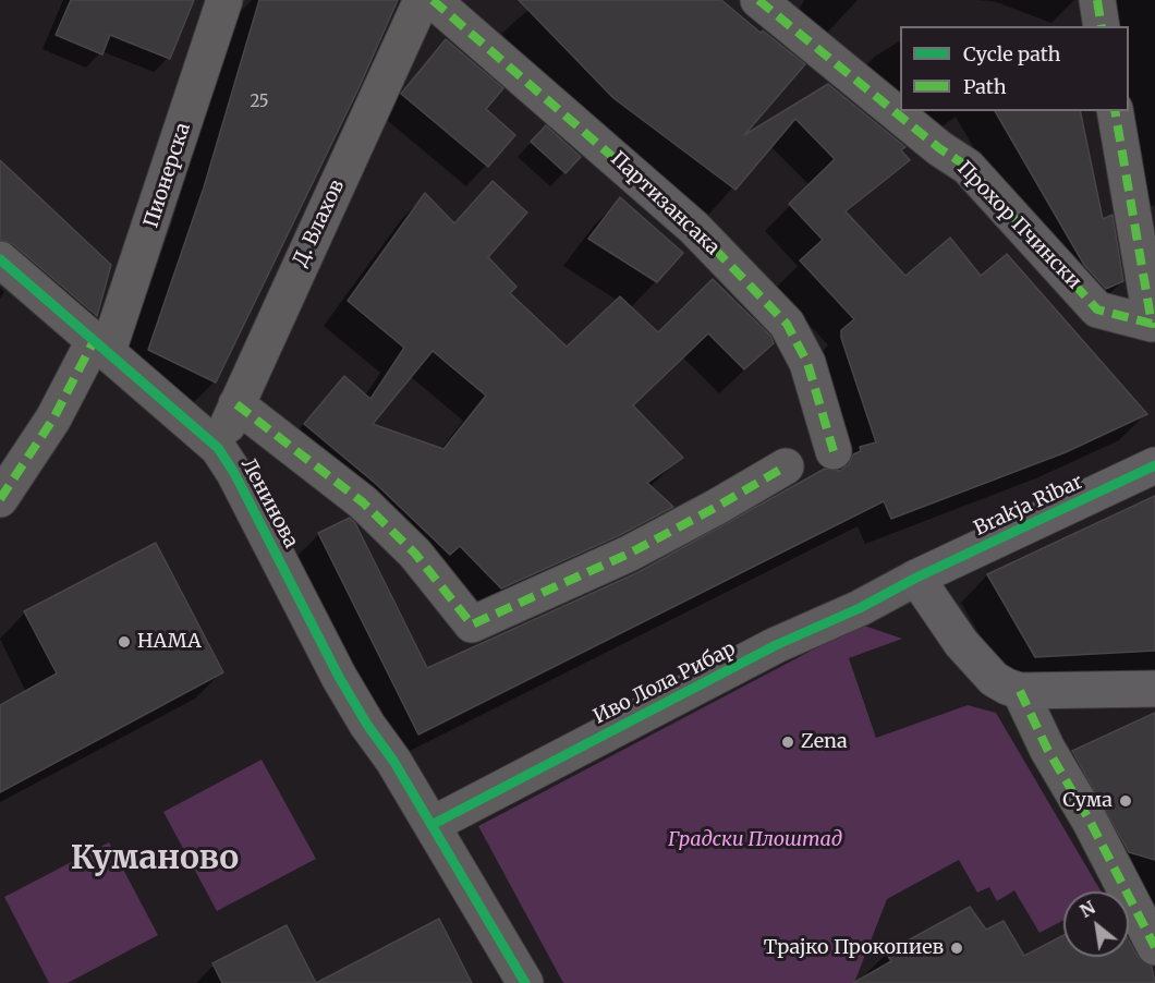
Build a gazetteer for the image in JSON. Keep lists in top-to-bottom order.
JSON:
{
  "streets": {
    "street": [
      "Пионерска",
      "Партизансака",
      "Д. Влахов",
      "Прохор Пчински",
      "Ленинова",
      "Brakja Ribar",
      "Иво Лола Рибар"
    ]
  },
  "crossings": [
    ["Пионерска", "Ленинова"],
    ["Д. Влахов", "Ленинова"],
    ["Ленинова", "Иво Лола Рибар"],
    ["Brakja Ribar", "Иво Лола Рибар"]
  ],
  "districts": ["Куманово"],
  "parks": ["Градски Плоштад"],
  "places": [
    "НАМА",
    "Zena",
    "Сума",
    "Трајко Прокопиев"
  ],
  "house_numbers": ["25"],
  "legend": ["Cycle path", "Path"],
  "north": "top left"
}
